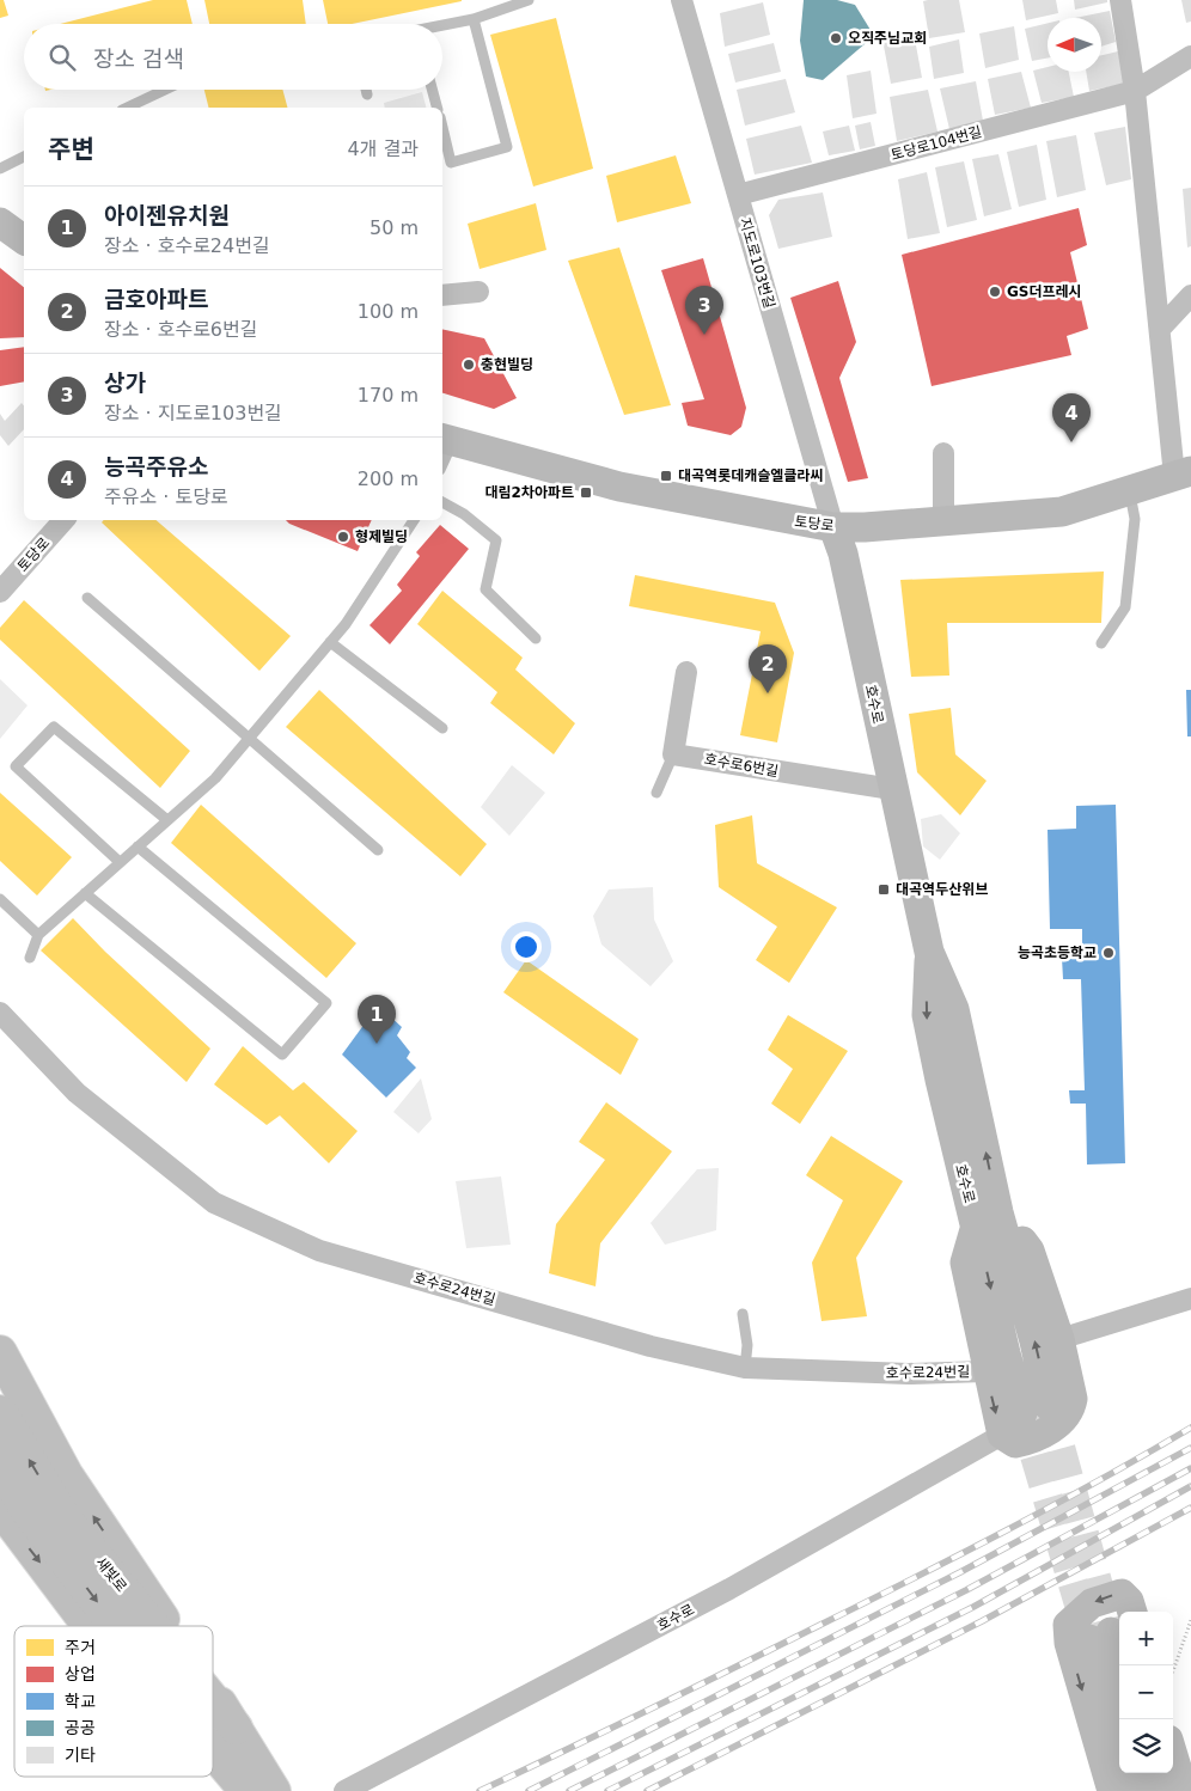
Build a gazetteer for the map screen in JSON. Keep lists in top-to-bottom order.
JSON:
{
  "streets": {
    "main road": ["토당로", "호수로", "새빛로"],
    "street": [
      "토당로104번길",
      "지도로103번길",
      "호수로6번길",
      "호수로24번길"
    ]
  },
  "crossings": [
    ["토당로104번길", "지도로103번길"],
    ["지도로103번길", "토당로"],
    ["지도로103번길", "호수로"],
    ["토당로", "호수로"],
    ["호수로", "호수로6번길"]
  ],
  "places": {
    "other": [
      "오직주님교회",
      "GS더프레시",
      "충현빌딩",
      "형제빌딩",
      "능곡초등학교"
    ],
    "transit": ["대곡역롯데캐슬엘클라씨", "대림2차아파트", "대곡역두산위브"]
  },
  "legend": [
    "주거",
    "상업",
    "학교",
    "공공",
    "기타"
  ],
  "north": "left",
  "page": {
    "search": "장소 검색",
    "heading": ["주변", "4개 결과"],
    "list": [
      {
        "mark": "1",
        "name": "아이젠유치원",
        "note": "장소 · 호수로24번길",
        "value": "50 m"
      },
      {
        "mark": "2",
        "name": "금호아파트",
        "note": "장소 · 호수로6번길",
        "value": "100 m"
      },
      {
        "mark": "3",
        "name": "상가",
        "note": "장소 · 지도로103번길",
        "value": "170 m"
      },
      {
        "mark": "4",
        "name": "능곡주유소",
        "note": "주유소 · 토당로",
        "value": "200 m"
      }
    ],
    "pins": [
      "3",
      "4",
      "2",
      "1"
    ],
    "map_buttons": ["+", "−"]
  }
}
